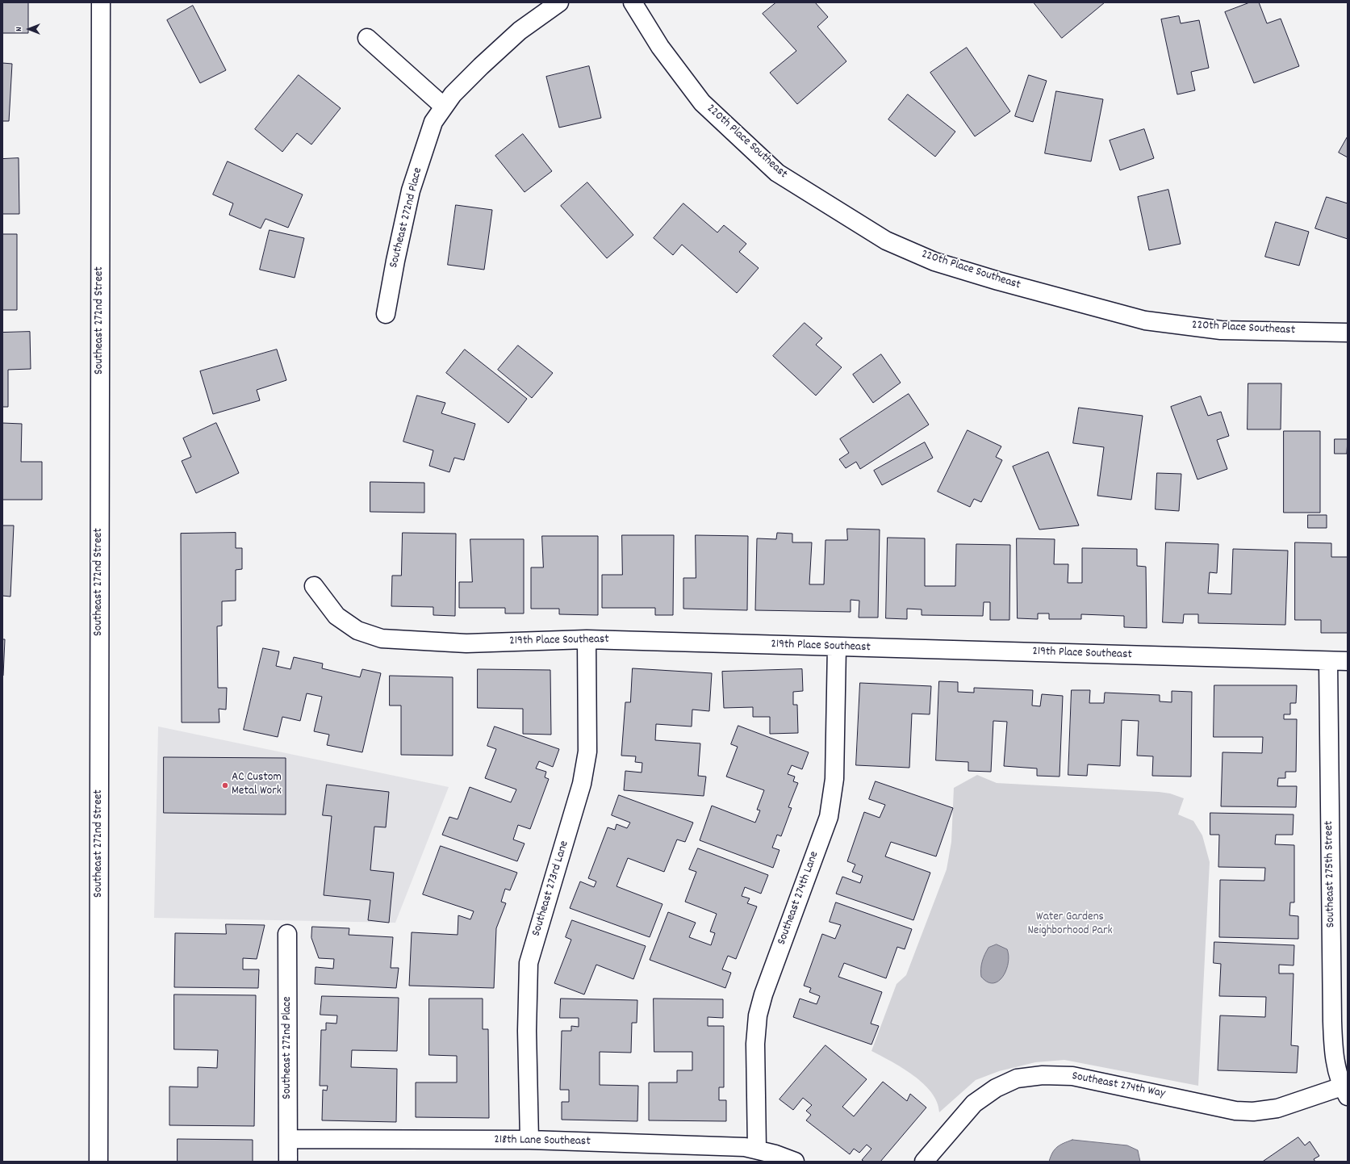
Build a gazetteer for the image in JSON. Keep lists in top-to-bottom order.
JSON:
{
  "streets": {
    "street": [
      "220th Place Southeast",
      "Southeast 272nd Place",
      "Southeast 272nd Street",
      "219th Place Southeast",
      "Southeast 275th Street",
      "Southeast 273rd Lane",
      "Southeast 274th Lane",
      "Southeast 274th Way",
      "218th Lane Southeast"
    ]
  },
  "crossings": [
    ["Southeast 272nd Place", "218th Lane Southeast"],
    ["219th Place Southeast", "Southeast 275th Street"],
    ["219th Place Southeast", "Southeast 273rd Lane"],
    ["219th Place Southeast", "Southeast 274th Lane"],
    ["Southeast 275th Street", "Southeast 274th Way"],
    ["Southeast 273rd Lane", "218th Lane Southeast"],
    ["Southeast 274th Lane", "218th Lane Southeast"]
  ],
  "parks": ["Water Gardens Neighborhood Park"],
  "places": ["AC Custom Metal Work"],
  "north": "left"
}
